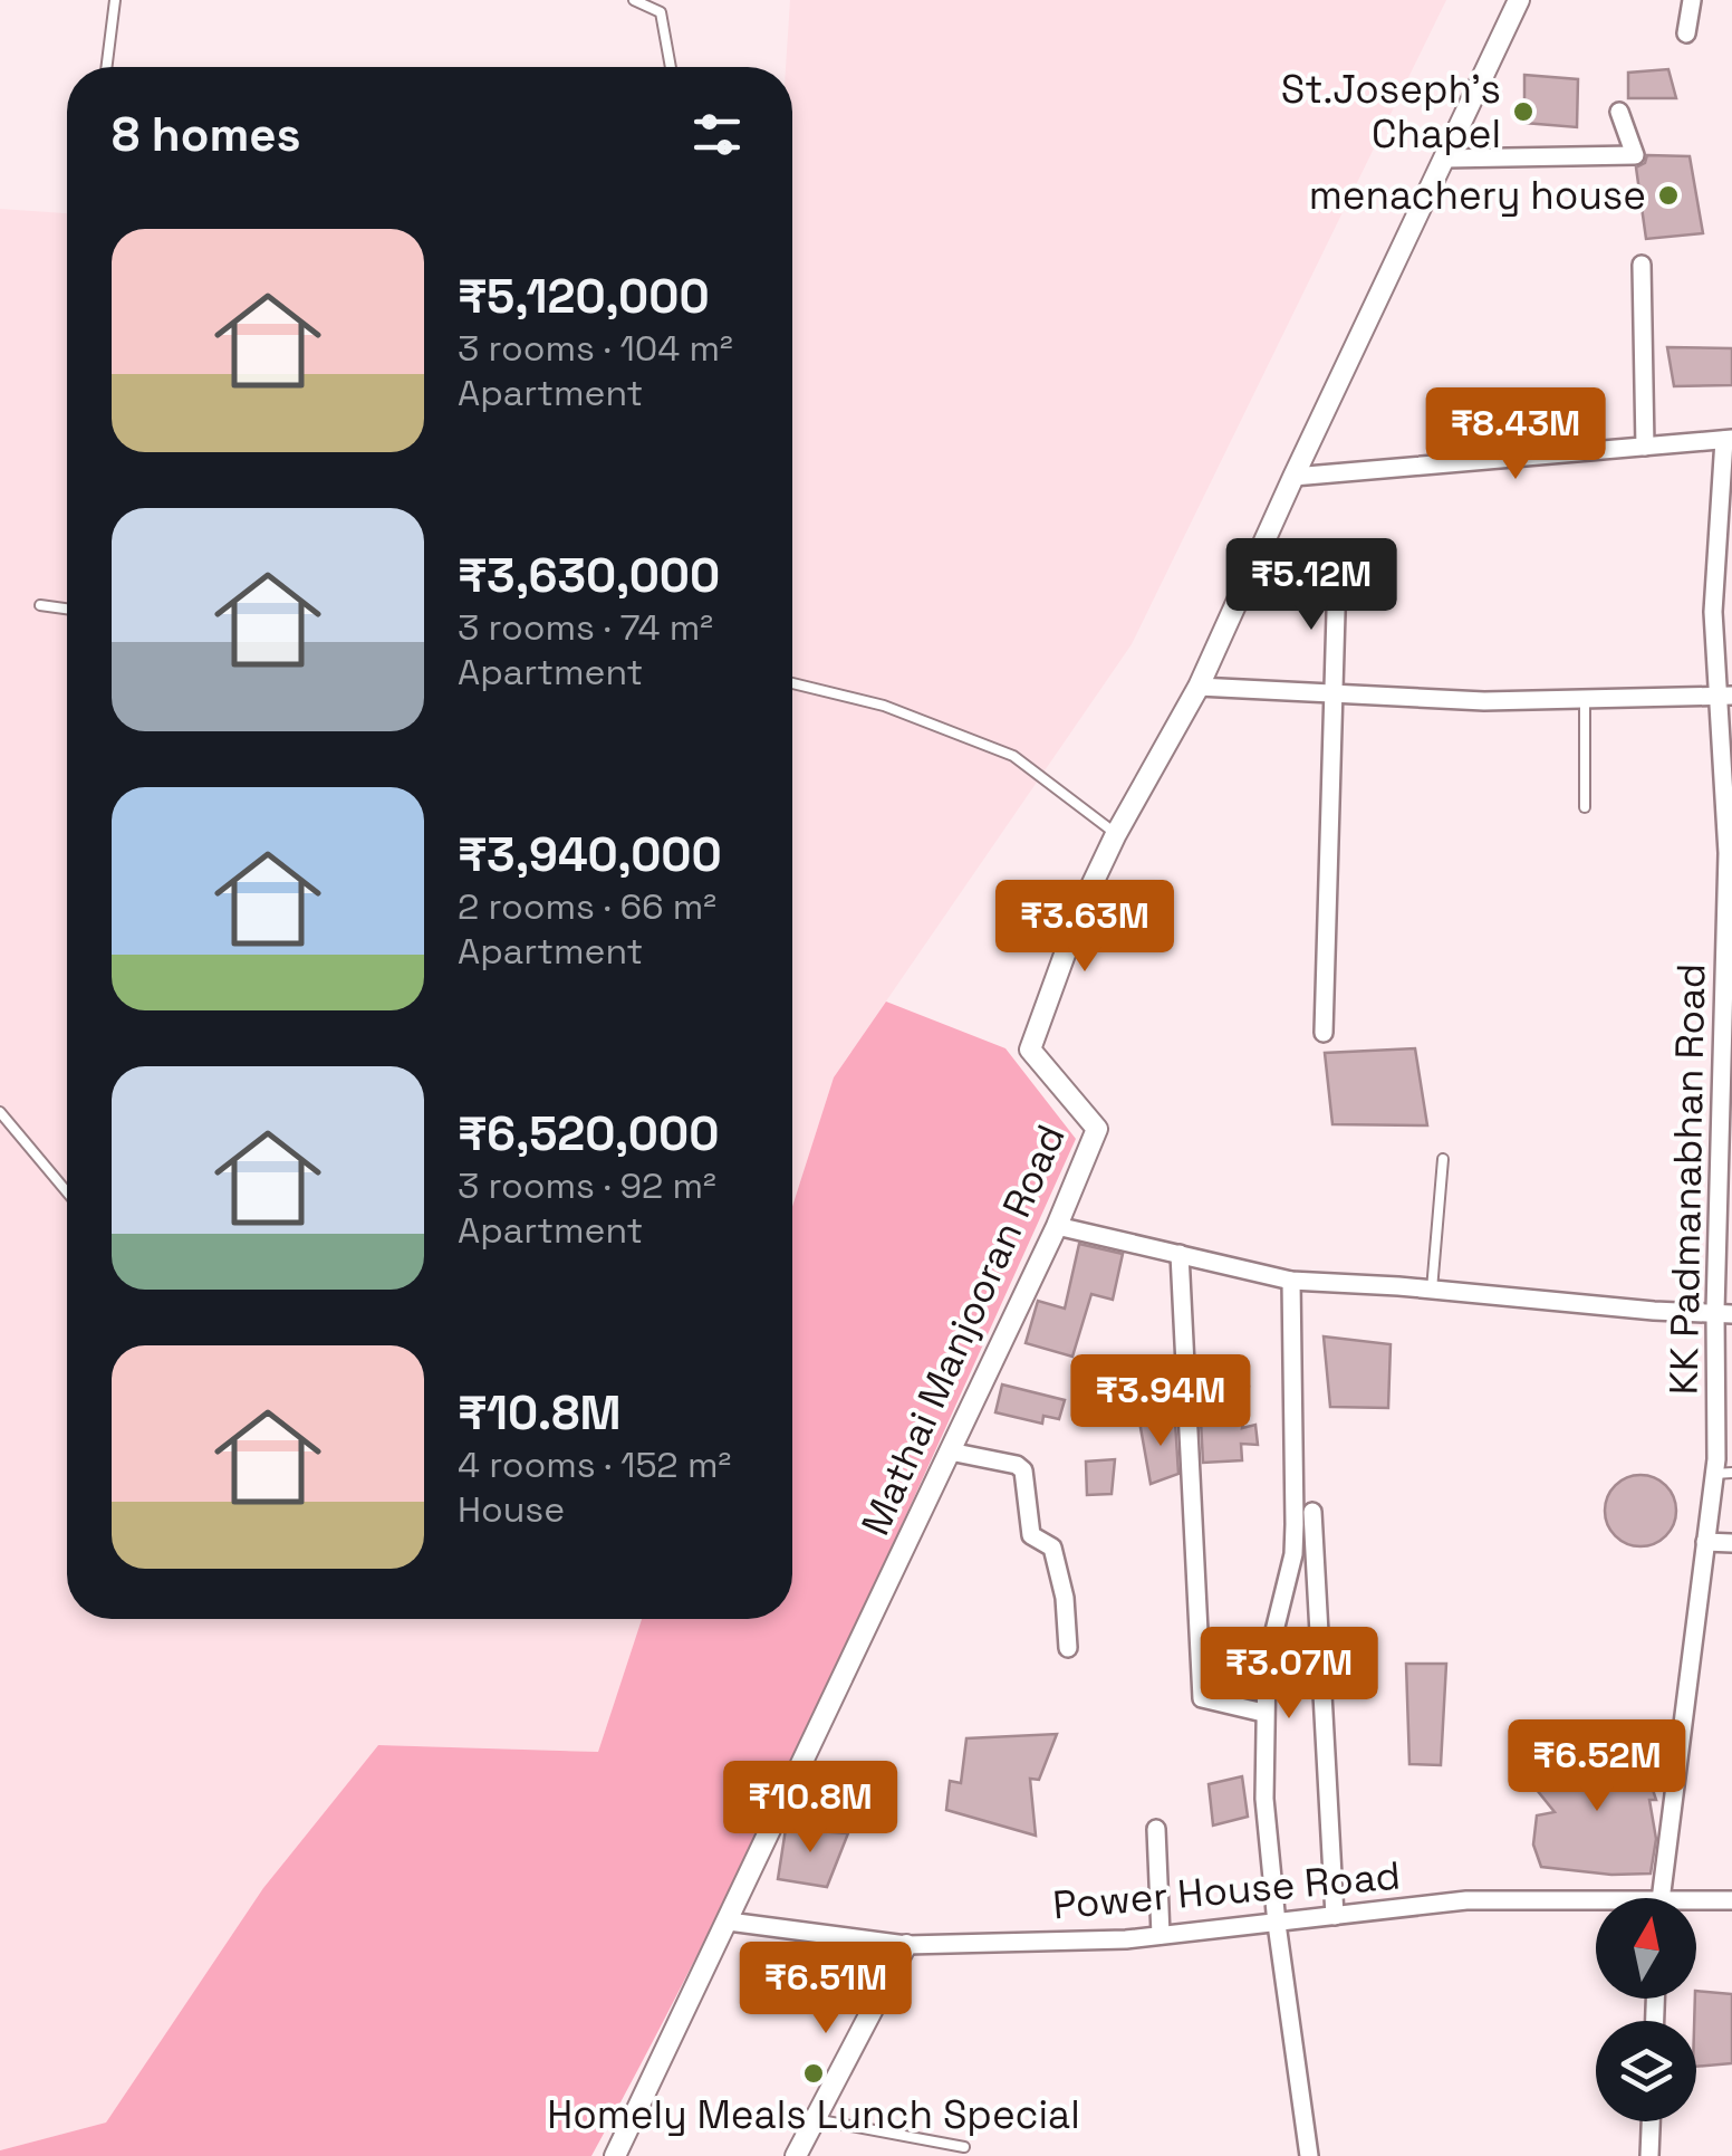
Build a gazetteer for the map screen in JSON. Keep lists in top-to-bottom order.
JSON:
{
  "streets": {
    "street": ["KK Padmanabhan Road", "Mathai Manjooran Road", "Power House Road"]
  },
  "crossings": [
    ["Mathai Manjooran Road", "Power House Road"]
  ],
  "places": ["St.Joseph's Chapel", "menachery house", "Homely Meals Lunch Special"],
  "north": "top",
  "page": {
    "heading": "8 homes",
    "list": [
      {
        "name": "₹5,120,000",
        "note": "3 rooms · 104 m² · Apartment"
      },
      {
        "name": "₹3,630,000",
        "note": "3 rooms · 74 m² · Apartment"
      },
      {
        "name": "₹3,940,000",
        "note": "2 rooms · 66 m² · Apartment"
      },
      {
        "name": "₹6,520,000",
        "note": "3 rooms · 92 m² · Apartment"
      },
      {
        "name": "₹10.8M",
        "note": "4 rooms · 152 m² · House"
      }
    ],
    "price": [
      "₹8.43M",
      "₹5.12M",
      "₹3.63M",
      "₹3.94M",
      "₹3.07M",
      "₹6.52M",
      "₹10.8M",
      "₹6.51M"
    ]
  }
}
